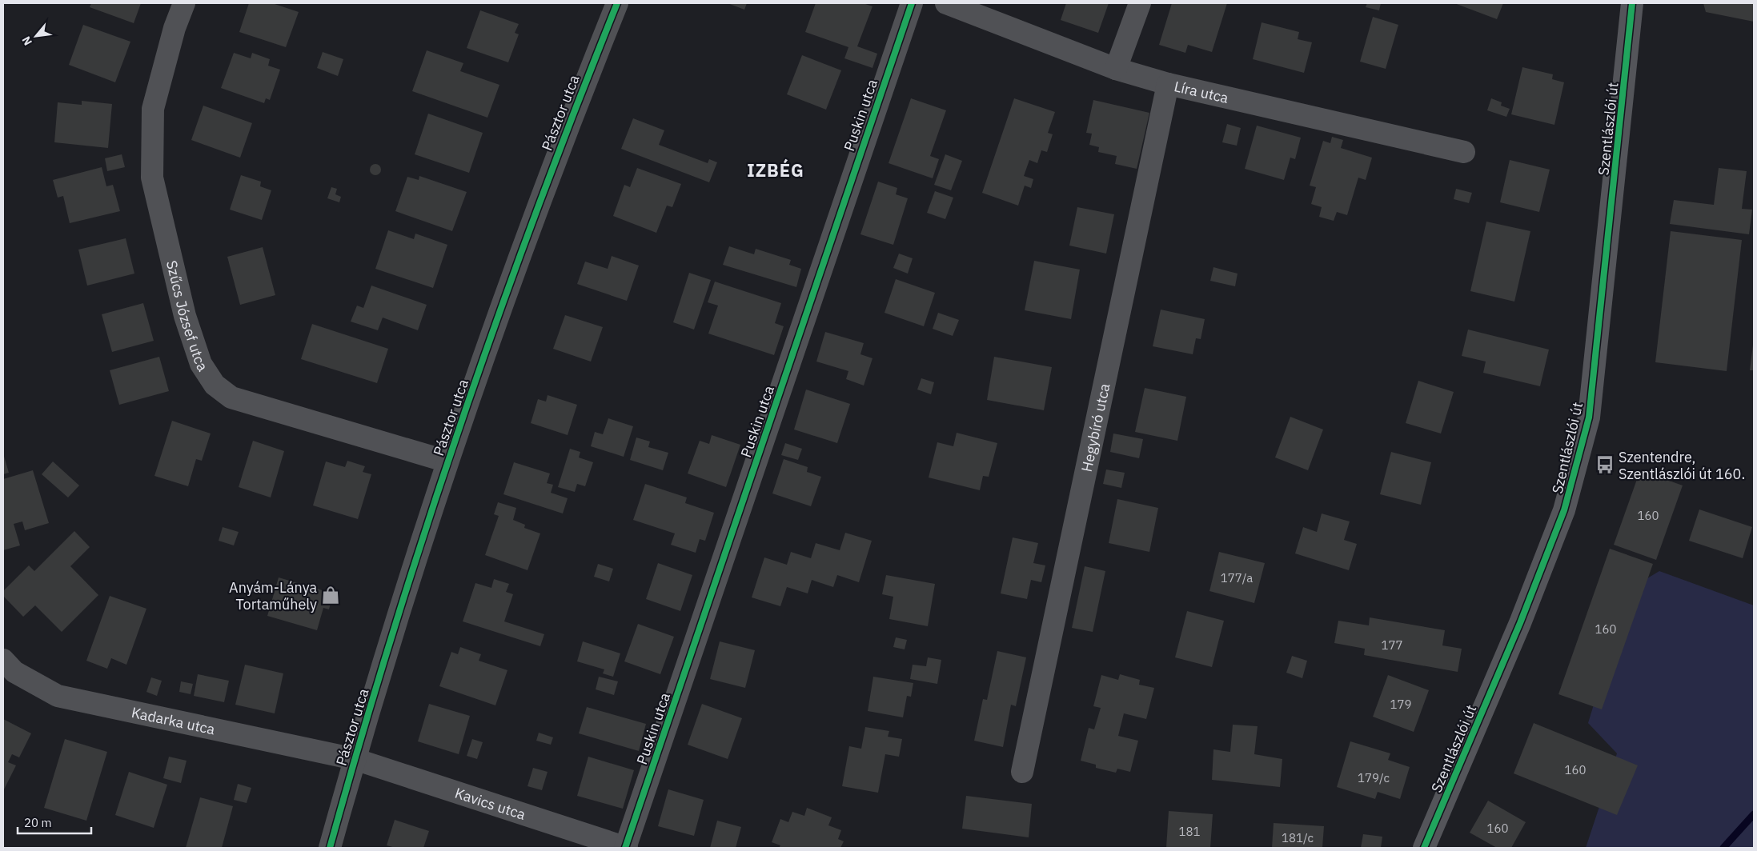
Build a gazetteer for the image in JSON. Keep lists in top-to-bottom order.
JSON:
{
  "streets": {
    "main road": ["Szentlászlói út"],
    "street": [
      "Líra utca",
      "Pásztor utca",
      "Puskin utca",
      "Szűcs József utca",
      "Hegybíró utca",
      "Kadarka utca",
      "Kavics utca"
    ]
  },
  "crossings": [
    ["Líra utca", "Hegybíró utca"],
    ["Pásztor utca", "Szűcs József utca"],
    ["Pásztor utca", "Kadarka utca"],
    ["Pásztor utca", "Kavics utca"],
    ["Puskin utca", "Kavics utca"],
    ["Kadarka utca", "Kavics utca"]
  ],
  "districts": ["IZBÉG"],
  "places": {
    "bus stop": ["Szentendre, Szentlászlói út 160."],
    "shop": ["Anyám-Lánya Tortaműhely"]
  },
  "house_numbers": [
    "160",
    "177/a",
    "160",
    "177",
    "179",
    "160",
    "179/c",
    "160",
    "181",
    "181/c"
  ],
  "scale_bar": "20 m",
  "north": "bottom left"
}
